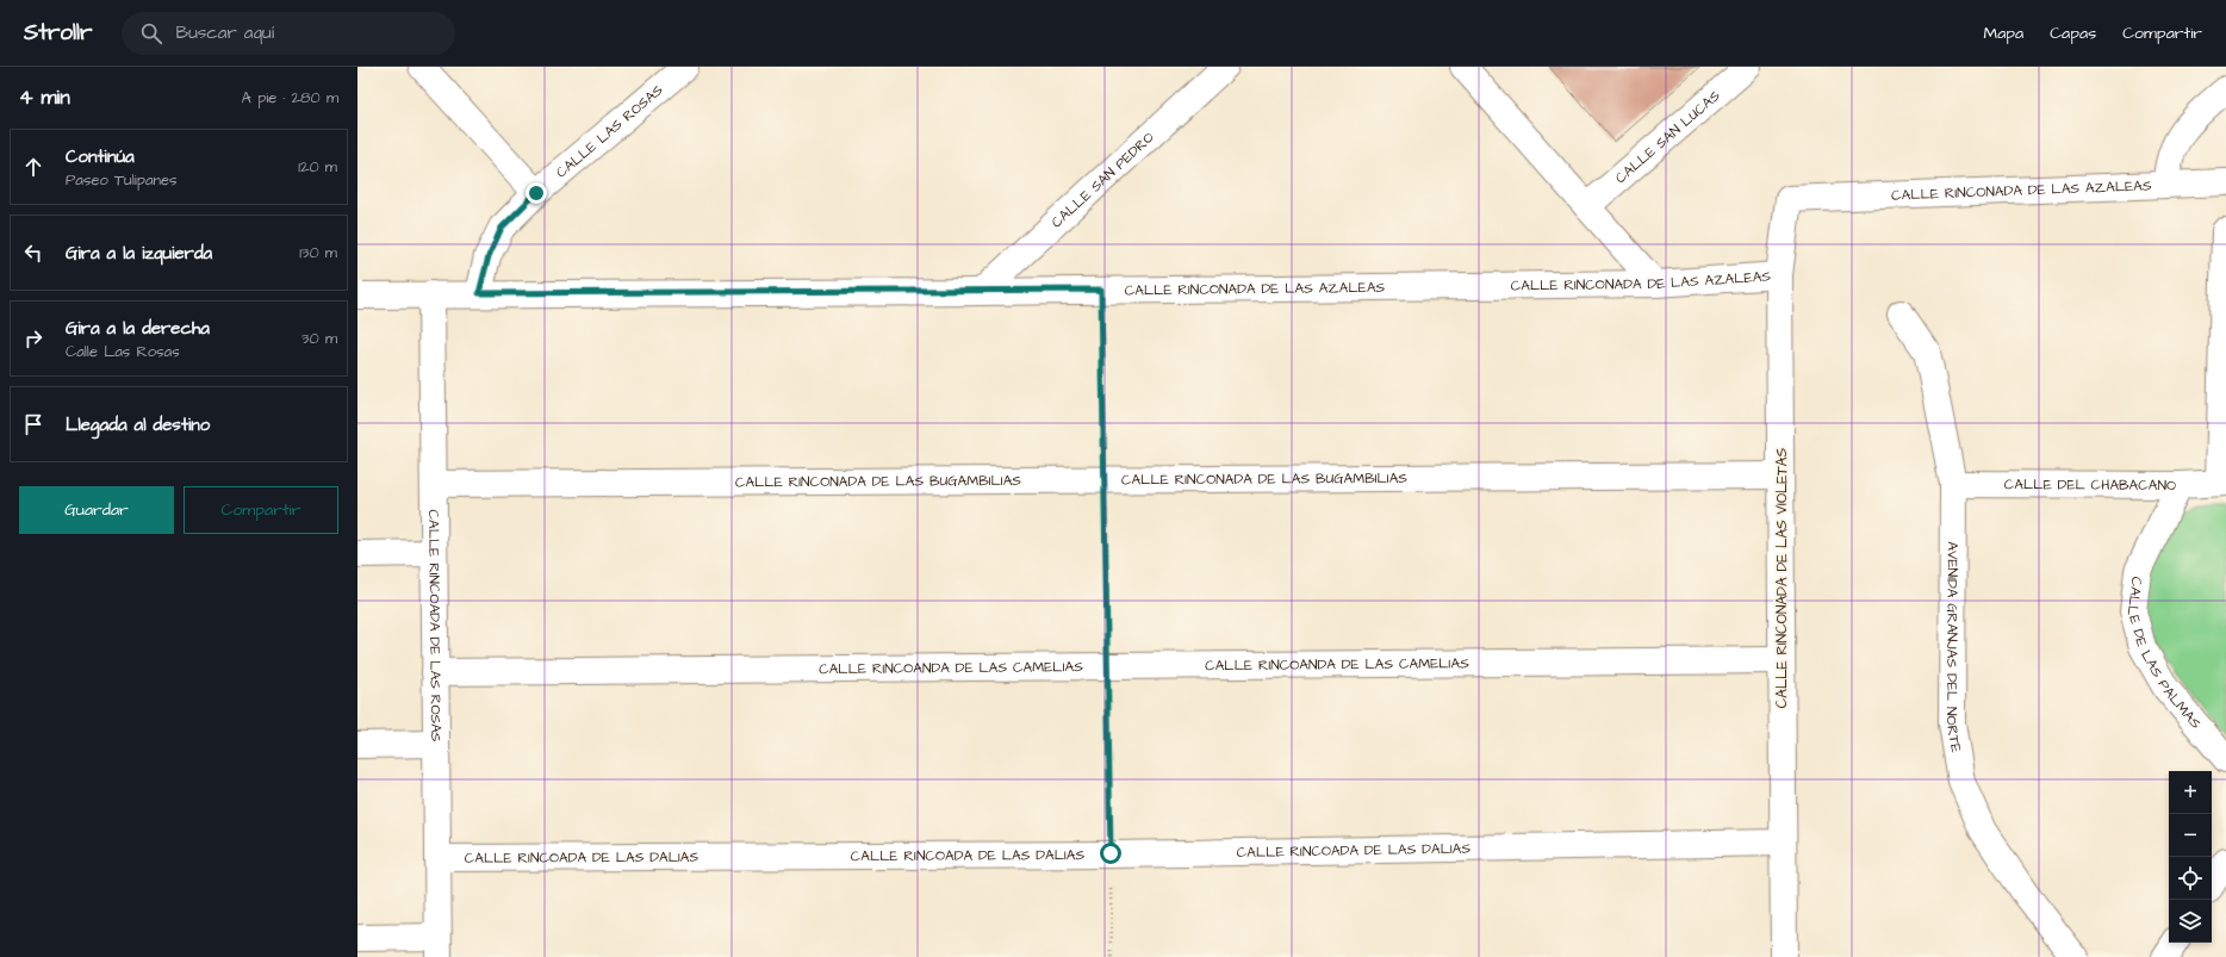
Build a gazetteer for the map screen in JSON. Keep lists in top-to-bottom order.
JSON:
{
  "streets": {
    "street": [
      "CALLE LAS ROSAS",
      "CALLE SAN LUCAS",
      "CALLE SAN PEDRO",
      "CALLE RINCONADA DE LAS AZALEAS",
      "CALLE RINCONADA DE LAS BUGAMBILIAS",
      "CALLE DEL CHABACANO",
      "CALLE RINCONADA DE LAS VIOLETAS",
      "CALLE RINCOADA DE LAS ROSAS",
      "AVENIDA GRANJAS DEL NORTE",
      "CALLE DE LAS PALMAS",
      "CALLE RINCOANDA DE LAS CAMELIAS",
      "CALLE RINCOADA DE LAS DALIAS"
    ]
  },
  "crossings": [
    ["CALLE LAS ROSAS", "CALLE RINCONADA DE LAS AZALEAS"],
    ["CALLE SAN PEDRO", "CALLE RINCONADA DE LAS AZALEAS"],
    ["CALLE RINCONADA DE LAS AZALEAS", "CALLE RINCONADA DE LAS VIOLETAS"],
    ["CALLE RINCONADA DE LAS AZALEAS", "CALLE RINCOADA DE LAS ROSAS"],
    ["CALLE RINCONADA DE LAS BUGAMBILIAS", "CALLE RINCONADA DE LAS VIOLETAS"],
    ["CALLE RINCONADA DE LAS BUGAMBILIAS", "CALLE RINCOADA DE LAS ROSAS"],
    ["CALLE DEL CHABACANO", "AVENIDA GRANJAS DEL NORTE"],
    ["CALLE DEL CHABACANO", "CALLE DE LAS PALMAS"],
    ["CALLE RINCONADA DE LAS VIOLETAS", "CALLE RINCOANDA DE LAS CAMELIAS"],
    ["CALLE RINCONADA DE LAS VIOLETAS", "CALLE RINCOADA DE LAS DALIAS"],
    ["CALLE RINCOADA DE LAS ROSAS", "CALLE RINCOANDA DE LAS CAMELIAS"],
    ["CALLE RINCOADA DE LAS ROSAS", "CALLE RINCOADA DE LAS DALIAS"]
  ],
  "page": {
    "header": "Strollr",
    "search": "Buscar aquí",
    "nav": ["Mapa", "Capas", "Compartir"],
    "heading": ["4 min", "A pie · 280 m"],
    "list": [
      ["Continúa", "Paseo Tulipanes", "120 m"],
      ["Gira a la izquierda", "130 m"],
      ["Gira a la derecha", "Calle Las Rosas", "30 m"],
      "Llegada al destino"
    ],
    "buttons": ["Guardar", "Compartir"],
    "map_buttons": ["+", "−"]
  }
}
